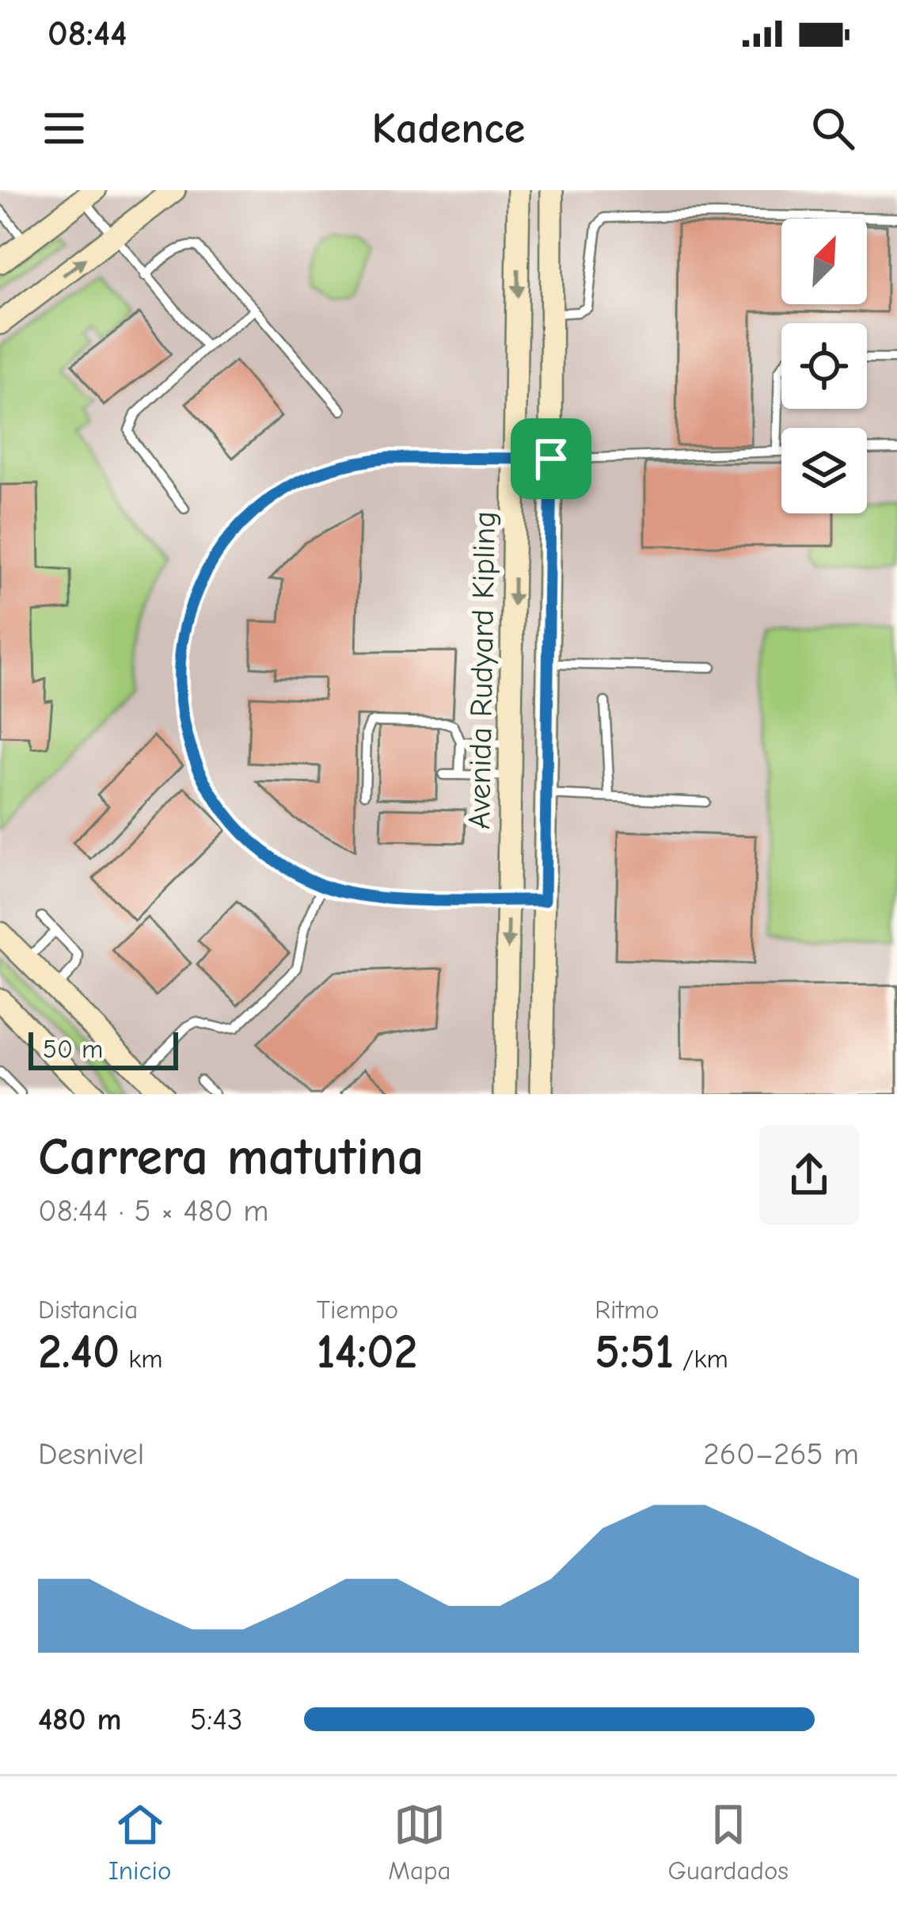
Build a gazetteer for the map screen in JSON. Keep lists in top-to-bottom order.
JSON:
{
  "streets": {
    "street": ["Avenida Rudyard Kipling"]
  },
  "scale_bar": "50 m",
  "north": "top right",
  "page": {
    "status": "08:44",
    "header": "Kadence",
    "scale": "50 m",
    "heading": ["Carrera matutina", "08:44 · 5 × 480 m"],
    "stats": [
      ["Distancia", "2.40 km"],
      ["Tiempo", "14:02"],
      ["Ritmo", "5:51 /km"]
    ],
    "chart": ["Desnivel", "260–265 m"],
    "list": [
      {
        "name": "480 m",
        "note": "5:43"
      }
    ],
    "tabs": ["Inicio", "Mapa", "Guardados"]
  }
}
